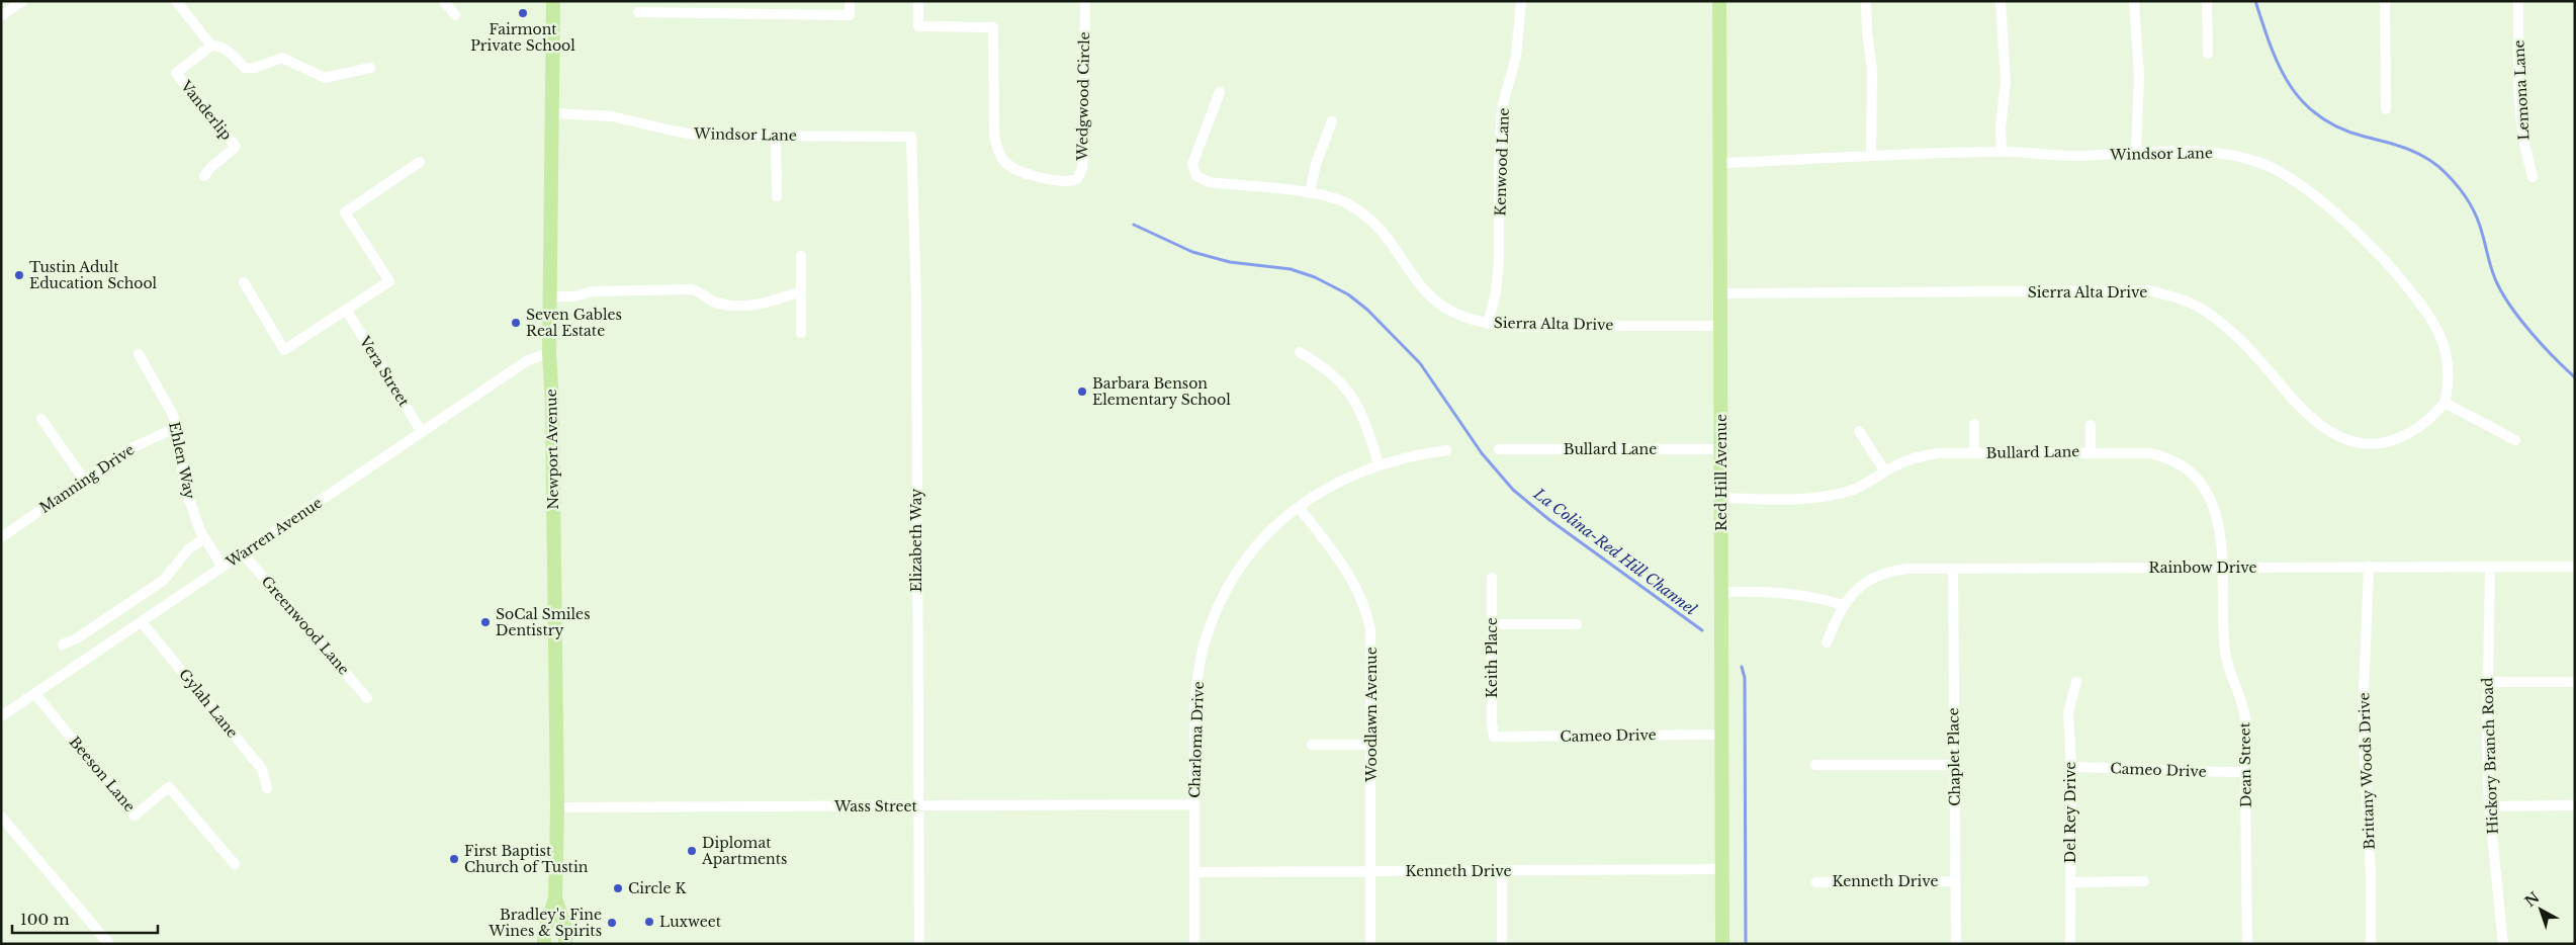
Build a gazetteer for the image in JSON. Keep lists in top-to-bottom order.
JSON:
{
  "streets": {
    "main road": ["Newport Avenue", "Red Hill Avenue"],
    "street": [
      "Lemona Lane",
      "Wedgwood Circle",
      "Vanderlip",
      "Windsor Lane",
      "Kenwood Lane",
      "Sierra Alta Drive",
      "Vera Street",
      "Bullard Lane",
      "Ehlen Way",
      "Manning Drive",
      "Warren Avenue",
      "Elizabeth Way",
      "Rainbow Drive",
      "Greenwood Lane",
      "Keith Place",
      "Gylah Lane",
      "Woodlawn Avenue",
      "Cameo Drive",
      "Charloma Drive",
      "Hickory Branch Road",
      "Chaplet Place",
      "Dean Street",
      "Brittany Woods Drive",
      "Beeson Lane",
      "Wass Street",
      "Del Rey Drive",
      "Kenneth Drive"
    ]
  },
  "crossings": [
    ["Windsor Lane", "Sierra Alta Drive"],
    ["Windsor Lane", "Newport Avenue"],
    ["Windsor Lane", "Red Hill Avenue"],
    ["Windsor Lane", "Elizabeth Way"],
    ["Kenwood Lane", "Sierra Alta Drive"],
    ["Sierra Alta Drive", "Red Hill Avenue"],
    ["Vera Street", "Warren Avenue"],
    ["Newport Avenue", "Warren Avenue"],
    ["Newport Avenue", "Wass Street"],
    ["Bullard Lane", "Red Hill Avenue"],
    ["Bullard Lane", "Dean Street"],
    ["Ehlen Way", "Manning Drive"],
    ["Ehlen Way", "Warren Avenue"],
    ["Red Hill Avenue", "Cameo Drive"],
    ["Red Hill Avenue", "Kenneth Drive"],
    ["Warren Avenue", "Greenwood Lane"],
    ["Warren Avenue", "Gylah Lane"],
    ["Warren Avenue", "Beeson Lane"],
    ["Elizabeth Way", "Wass Street"],
    ["Rainbow Drive", "Hickory Branch Road"],
    ["Rainbow Drive", "Chaplet Place"],
    ["Rainbow Drive", "Dean Street"],
    ["Rainbow Drive", "Brittany Woods Drive"],
    ["Keith Place", "Cameo Drive"],
    ["Woodlawn Avenue", "Charloma Drive"],
    ["Woodlawn Avenue", "Kenneth Drive"],
    ["Cameo Drive", "Dean Street"],
    ["Cameo Drive", "Del Rey Drive"],
    ["Charloma Drive", "Wass Street"],
    ["Charloma Drive", "Kenneth Drive"],
    ["Chaplet Place", "Kenneth Drive"]
  ],
  "water": ["La Colina-Red Hill Channel"],
  "places": [
    "Fairmont Private School",
    "Tustin Adult Education School",
    "Seven Gables Real Estate",
    "Barbara Benson Elementary School",
    "SoCal Smiles Dentistry",
    "Diplomat Apartments",
    "First Baptist Church of Tustin",
    "Circle K",
    "Luxweet",
    "Bradley's Fine Wines & Spirits"
  ],
  "scale_bar": "100 m",
  "north": "top left"
}
